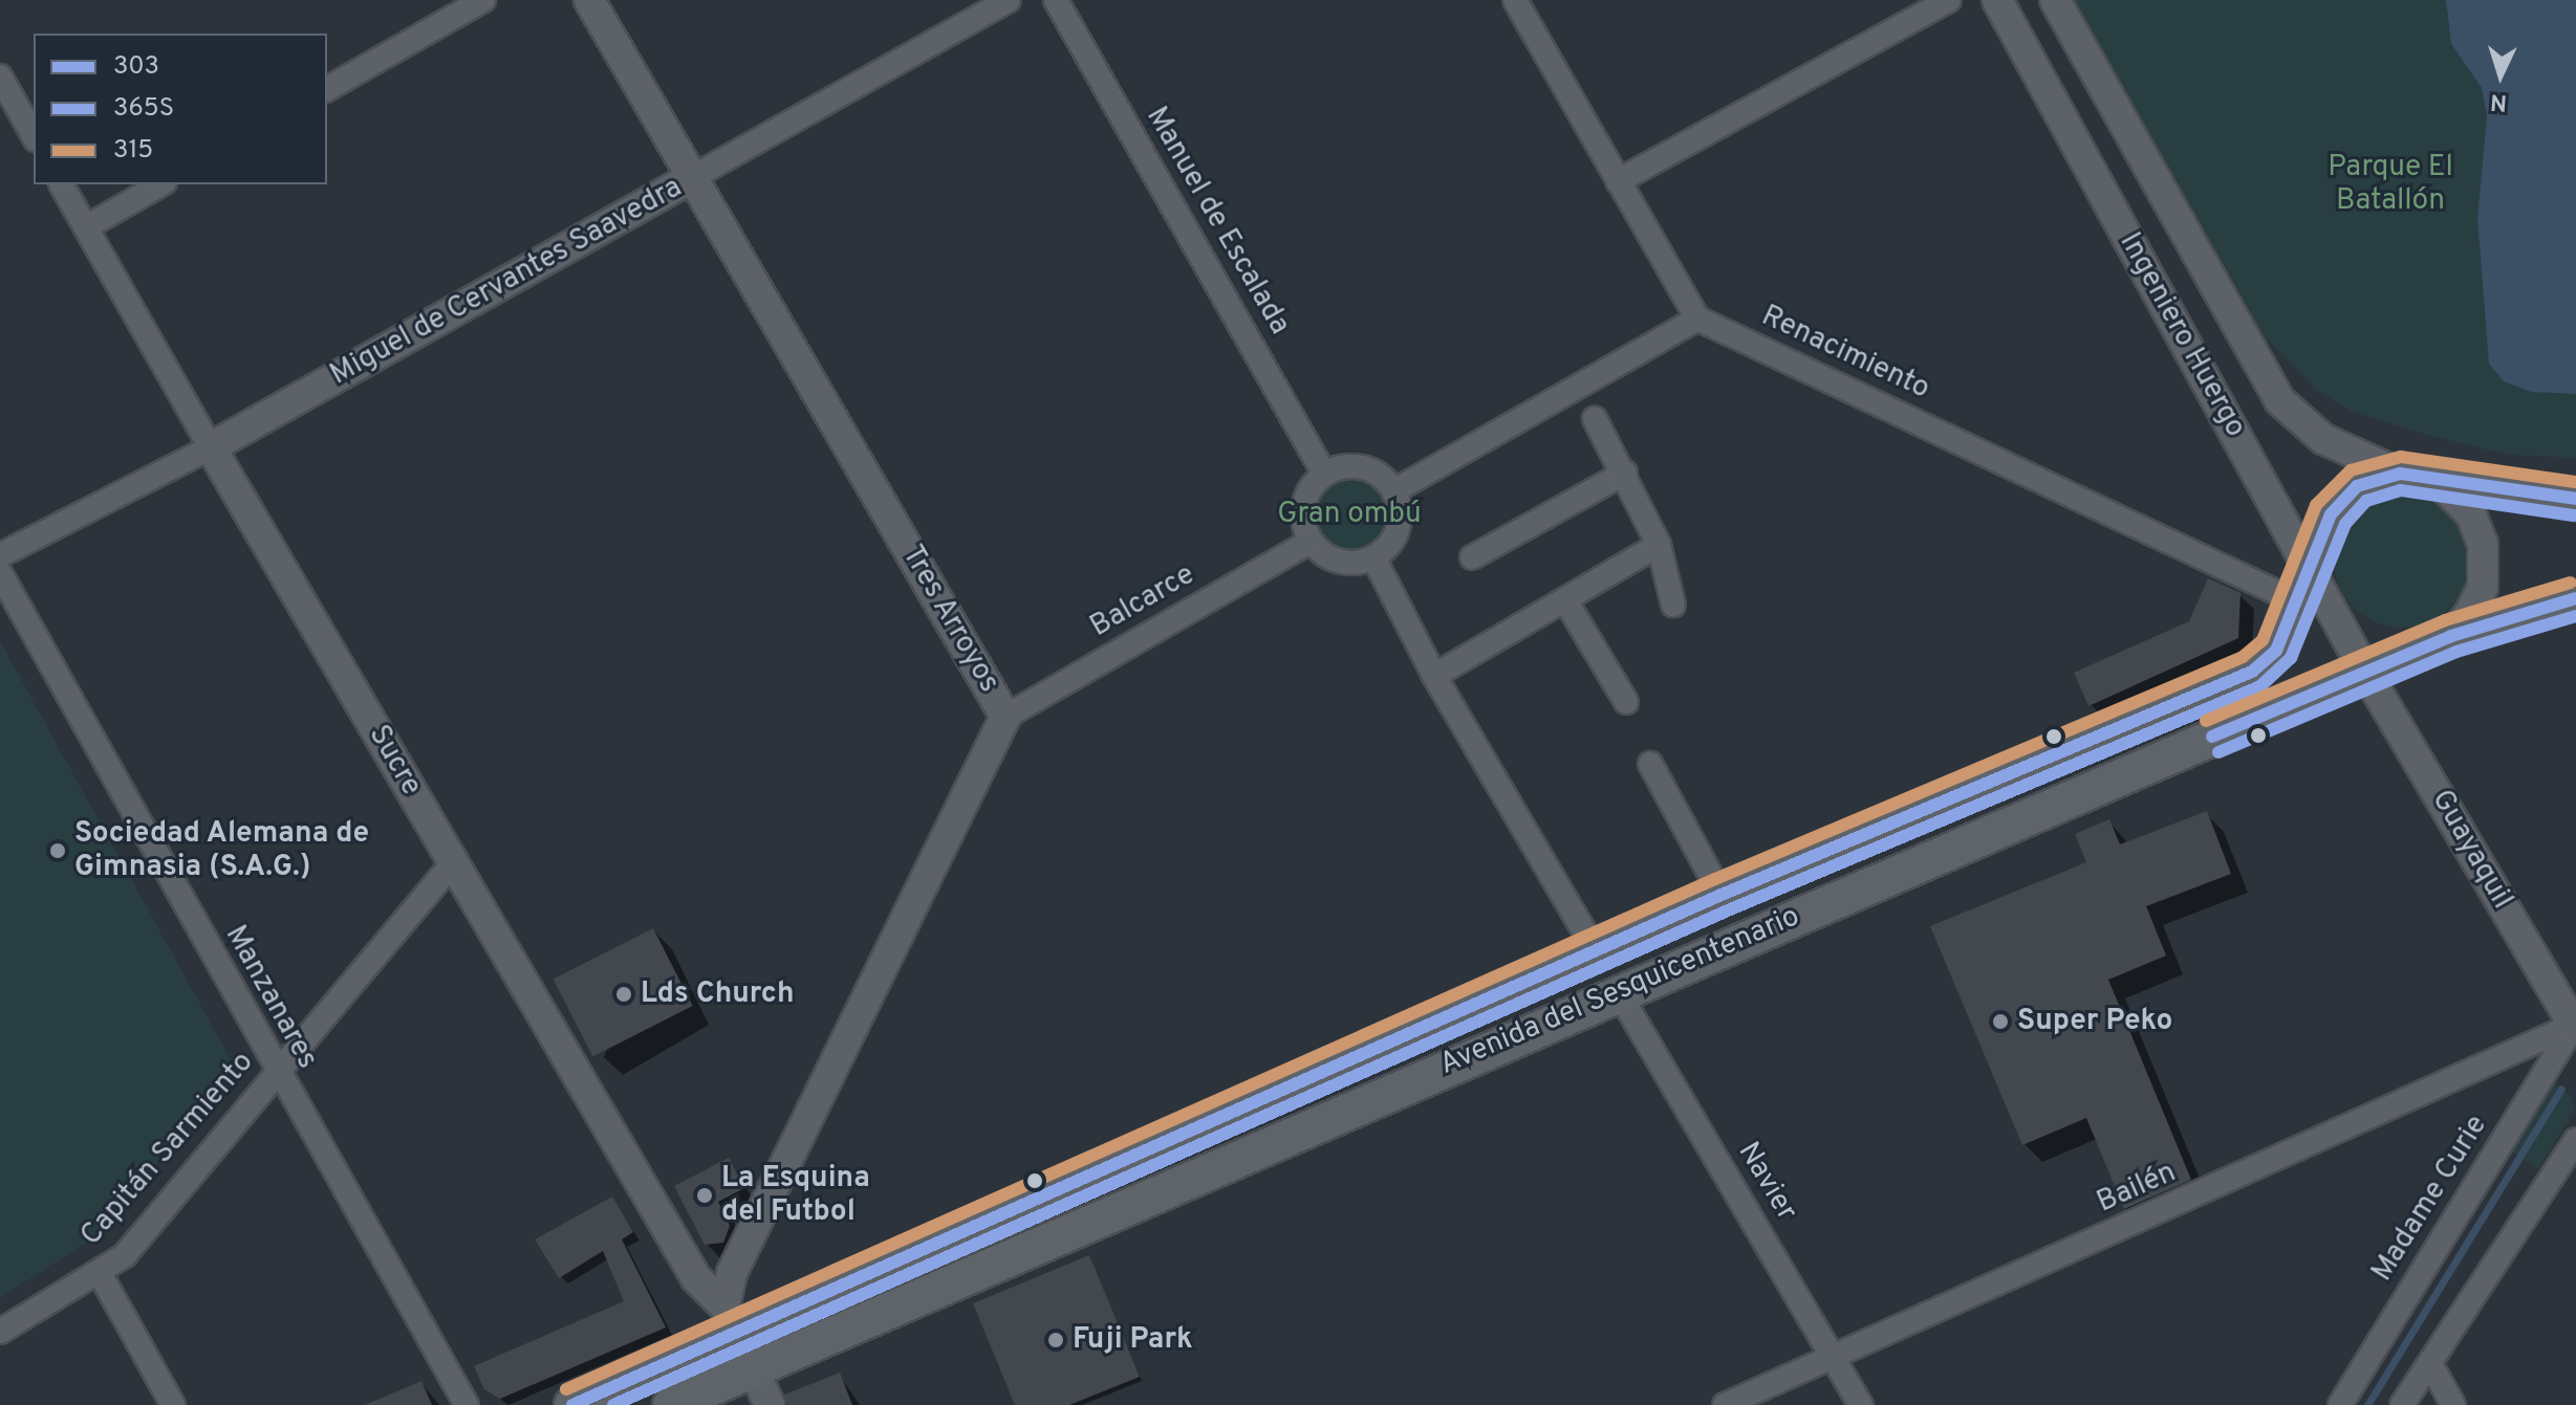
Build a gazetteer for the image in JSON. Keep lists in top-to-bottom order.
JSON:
{
  "streets": {
    "main road": ["Avenida del Sesquicentenario"],
    "street": [
      "Manuel de Escalada",
      "Miguel de Cervantes Saavedra",
      "Ingeniero Huergo",
      "Renacimiento",
      "Balcarce",
      "Tres Arroyos",
      "Sucre",
      "Guayaquil",
      "Manzanares",
      "Capitán Sarmiento",
      "Navier",
      "Bailén",
      "Madame Curie"
    ]
  },
  "crossings": [
    ["Manuel de Escalada", "Balcarce"],
    ["Miguel de Cervantes Saavedra", "Tres Arroyos"],
    ["Miguel de Cervantes Saavedra", "Sucre"],
    ["Ingeniero Huergo", "Renacimiento"],
    ["Ingeniero Huergo", "Guayaquil"],
    ["Ingeniero Huergo", "Avenida del Sesquicentenario"],
    ["Renacimiento", "Guayaquil"],
    ["Renacimiento", "Avenida del Sesquicentenario"],
    ["Balcarce", "Tres Arroyos"],
    ["Tres Arroyos", "Sucre"],
    ["Tres Arroyos", "Avenida del Sesquicentenario"],
    ["Sucre", "Avenida del Sesquicentenario"],
    ["Sucre", "Capitán Sarmiento"],
    ["Guayaquil", "Avenida del Sesquicentenario"],
    ["Guayaquil", "Bailén"],
    ["Guayaquil", "Madame Curie"],
    ["Avenida del Sesquicentenario", "Navier"],
    ["Manzanares", "Capitán Sarmiento"],
    ["Navier", "Bailén"],
    ["Bailén", "Madame Curie"]
  ],
  "parks": ["Parque El Batallón", "Gran ombú"],
  "places": [
    "Sociedad Alemana de Gimnasia (S.A.G.)",
    "Lds Church",
    "Super Peko",
    "La Esquina del Futbol",
    "Fuji Park"
  ],
  "lines": ["transit line 315", "transit line 303", "transit line 365S"],
  "legend": ["303", "365S", "315"],
  "north": "bottom"
}
